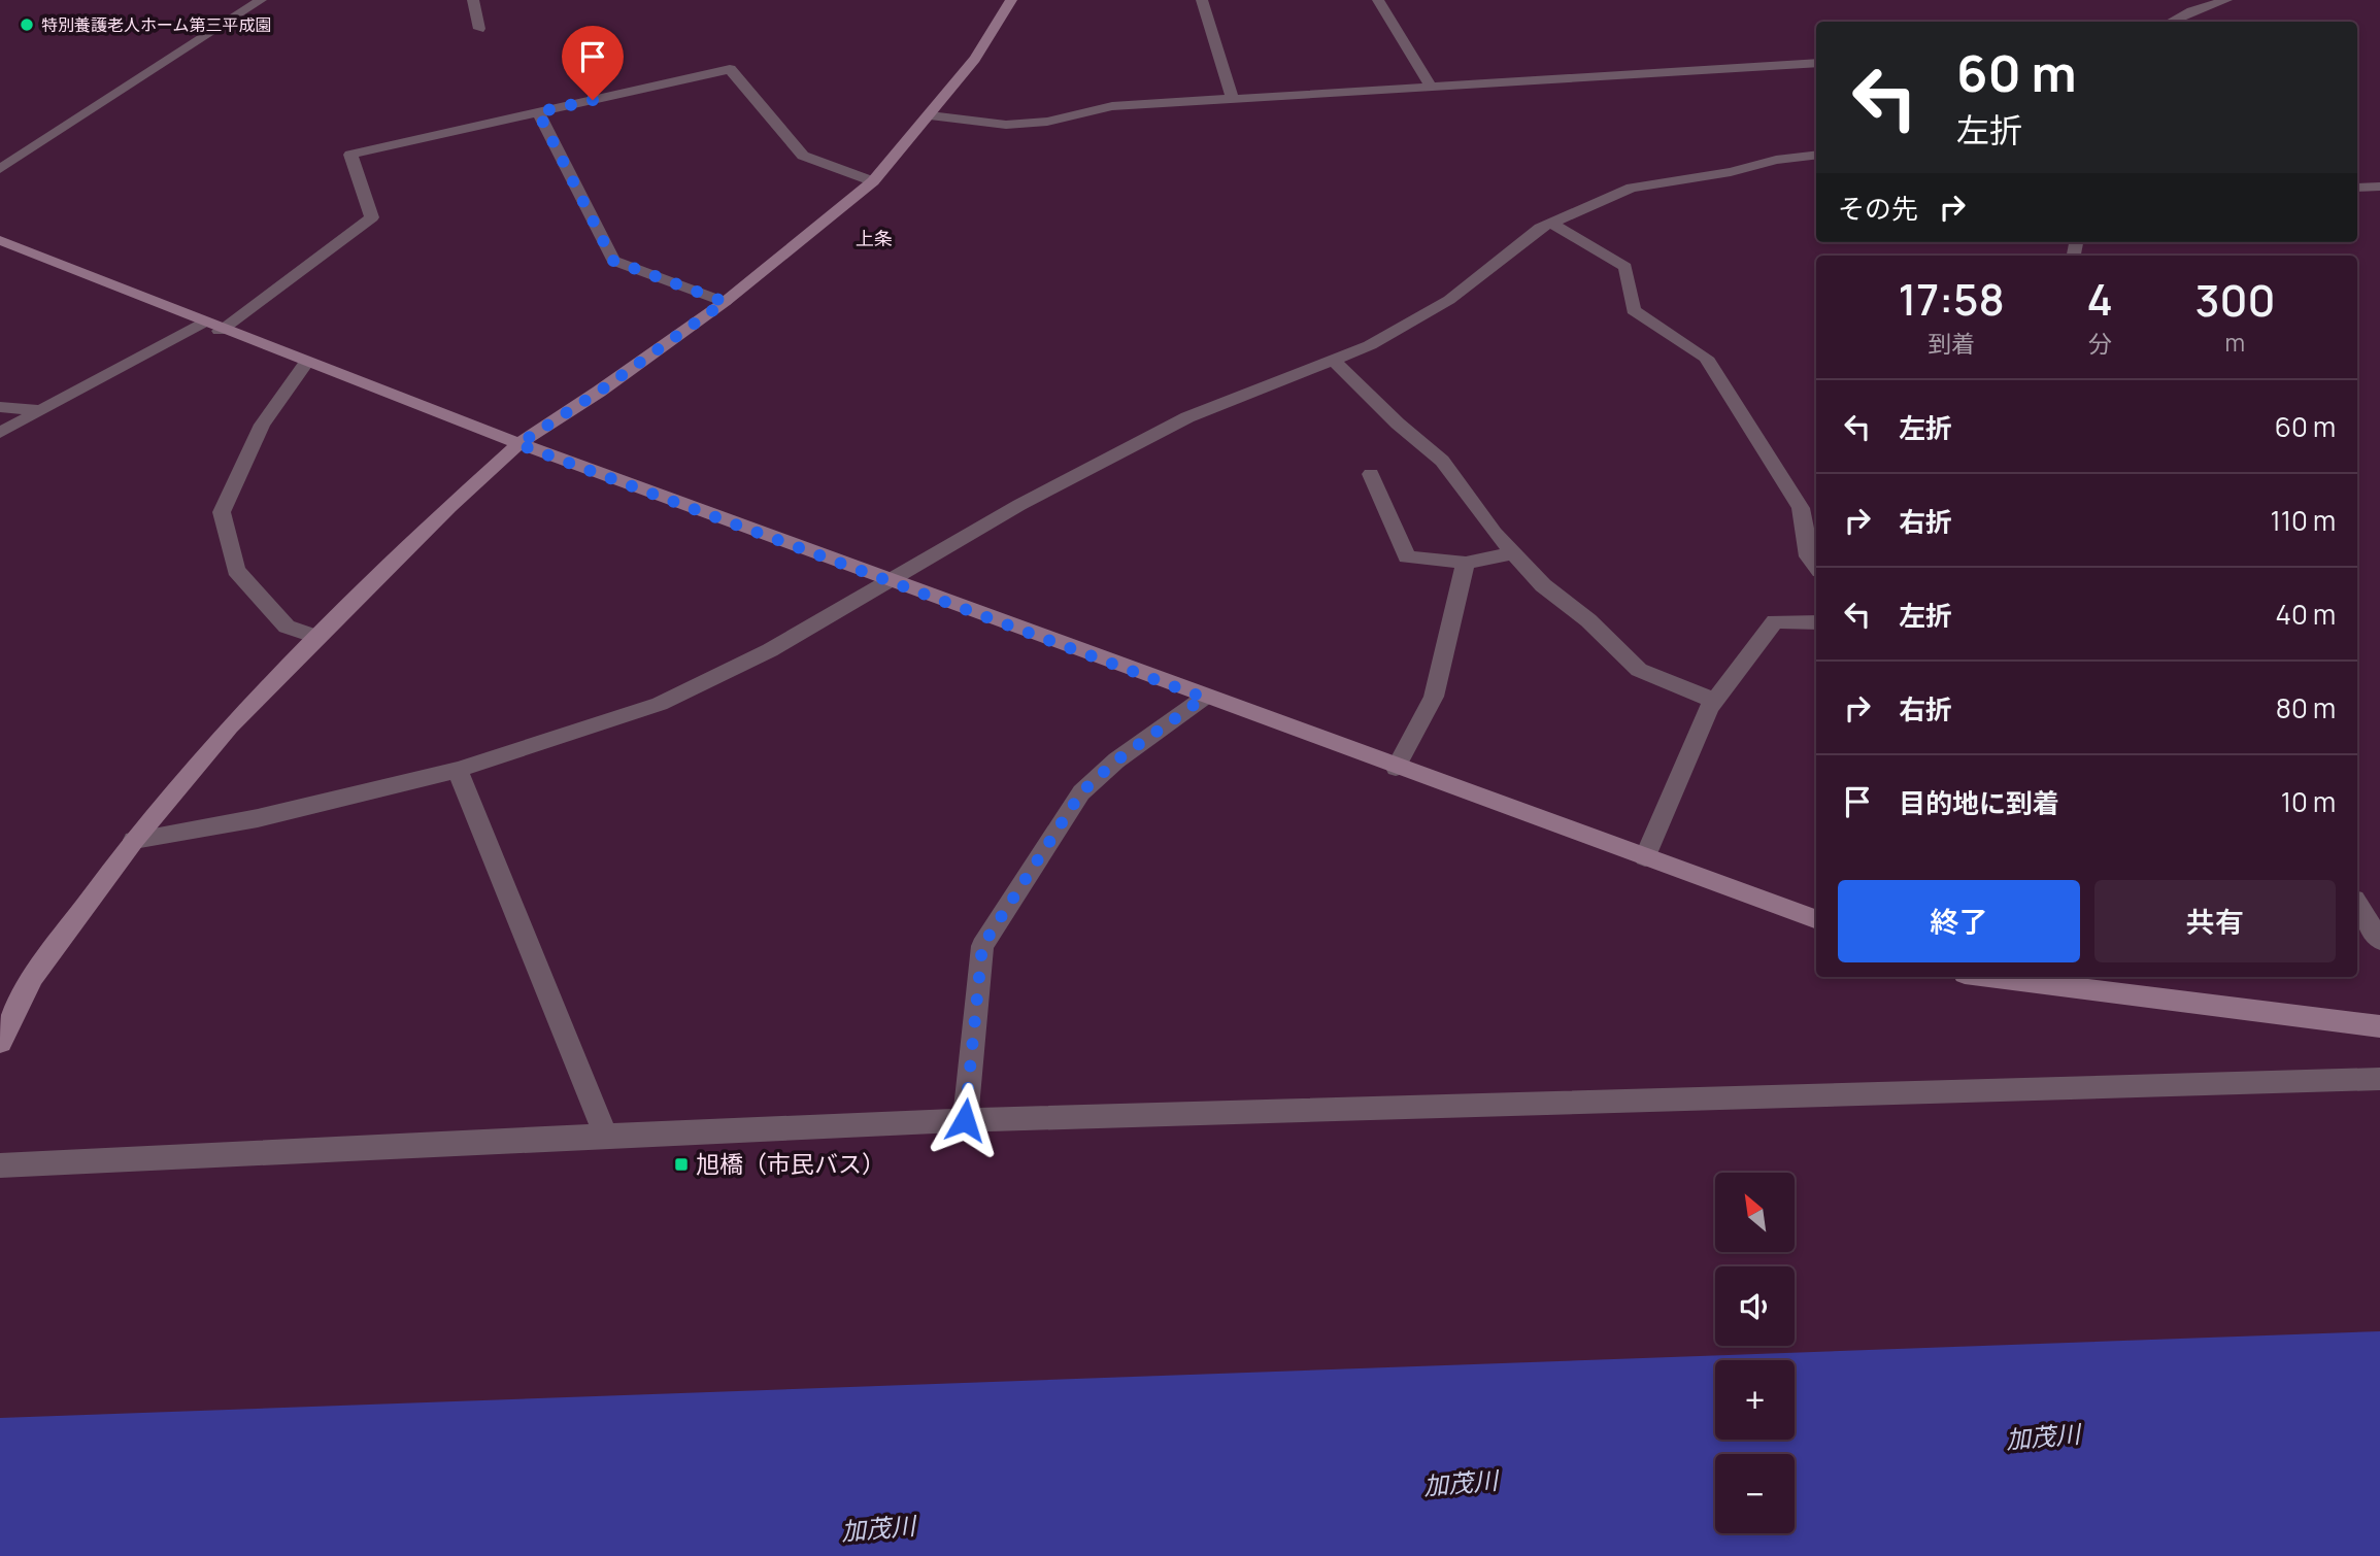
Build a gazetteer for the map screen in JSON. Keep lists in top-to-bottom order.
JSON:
{
  "districts": ["上条"],
  "water": ["加茂川"],
  "places": {
    "other": ["特別養護老人ホーム第三平成園"],
    "transit": ["旭橋（市民バス）"]
  },
  "north": "top left",
  "page": {
    "turn": ["60 m", "左折"],
    "then": "その先",
    "eta": [
      "17:58",
      "到着",
      "4",
      "分",
      "300",
      "m"
    ],
    "list": [
      {
        "name": "左折",
        "value": "60 m"
      },
      {
        "name": "右折",
        "value": "110 m"
      },
      {
        "name": "左折",
        "value": "40 m"
      },
      {
        "name": "右折",
        "value": "80 m"
      },
      {
        "name": "目的地に到着",
        "value": "10 m"
      }
    ],
    "buttons": ["終了", "共有"],
    "map_buttons": ["+", "−"]
  }
}
